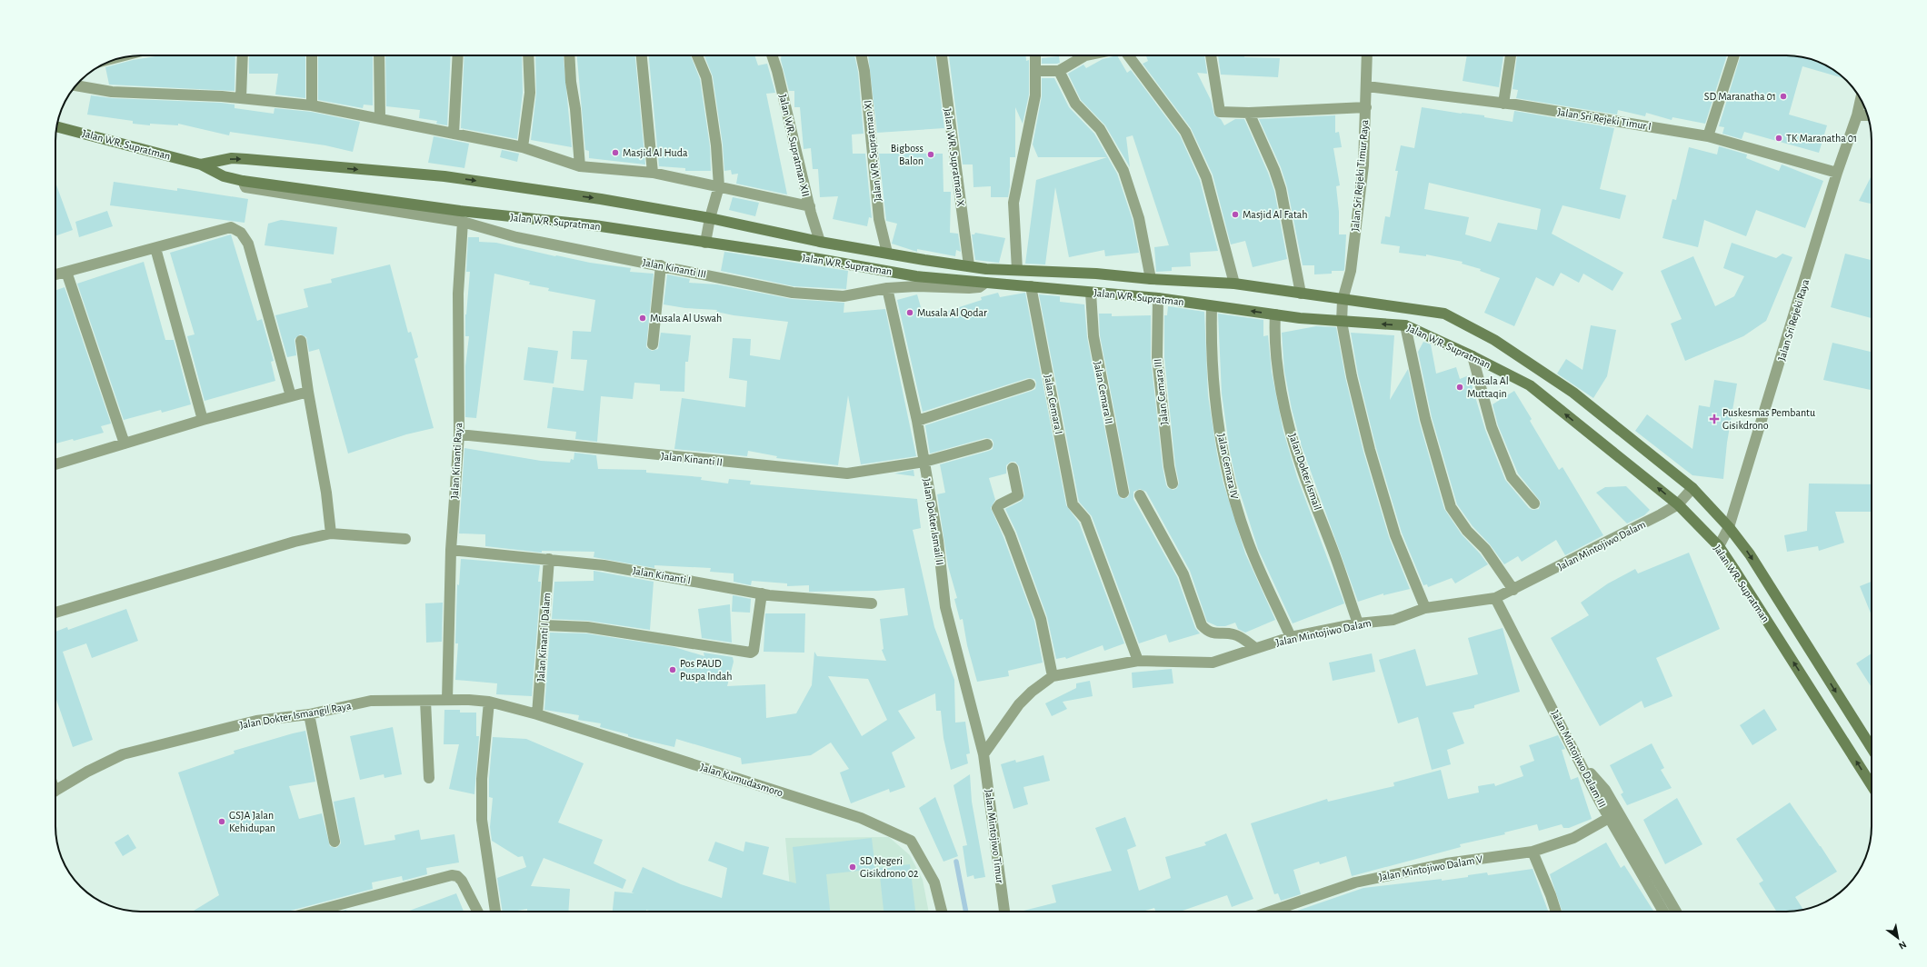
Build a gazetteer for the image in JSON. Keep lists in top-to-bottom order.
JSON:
{
  "streets": {
    "main road": ["Jalan WR. Supratman"],
    "street": [
      "Jalan Sri Rejeki Timur I",
      "Jalan WR. Supratman XII",
      "Jalan WR. Supratman XI",
      "Jalan WR. Supratman X",
      "Jalan Sri Rejeki Timur Raya",
      "Jalan Kinanti III",
      "Jalan Sri Rejeki Raya",
      "Jalan Cemara III",
      "Jalan Cemara II",
      "Jalan Cemara I",
      "Jalan Kinanti II",
      "Jalan Kinanti Raya",
      "Jalan Cemara IV",
      "Jalan Dokter Ismail",
      "Jalan Dokter Ismail II",
      "Jalan Mintojiwo Dalam",
      "Jalan Kinanti I",
      "Jalan Kinanti I Dalam",
      "Jalan Dokter Ismangil Raya",
      "Jalan Mintojiwo Dalam III",
      "Jalan Kumudasmoro",
      "Jalan Mintojiwo Timur",
      "Jalan Mintojiwo Dalam V"
    ]
  },
  "crossings": [
    ["Jalan Sri Rejeki Timur I", "Jalan Sri Rejeki Timur Raya"],
    ["Jalan Sri Rejeki Timur I", "Jalan Sri Rejeki Raya"],
    ["Jalan WR. Supratman", "Jalan WR. Supratman XII"],
    ["Jalan WR. Supratman", "Jalan WR. Supratman XI"],
    ["Jalan WR. Supratman", "Jalan WR. Supratman X"],
    ["Jalan WR. Supratman", "Jalan Sri Rejeki Timur Raya"],
    ["Jalan WR. Supratman", "Jalan Kinanti III"],
    ["Jalan WR. Supratman", "Jalan Sri Rejeki Raya"],
    ["Jalan WR. Supratman", "Jalan Cemara III"],
    ["Jalan WR. Supratman", "Jalan Cemara II"],
    ["Jalan WR. Supratman", "Jalan Cemara I"],
    ["Jalan WR. Supratman", "Jalan Cemara IV"],
    ["Jalan WR. Supratman", "Jalan Dokter Ismail"],
    ["Jalan WR. Supratman", "Jalan Mintojiwo Dalam"],
    ["Jalan Kinanti III", "Jalan Kinanti Raya"],
    ["Jalan Kinanti III", "Jalan Dokter Ismail II"],
    ["Jalan Cemara I", "Jalan Mintojiwo Dalam"],
    ["Jalan Kinanti II", "Jalan Kinanti Raya"],
    ["Jalan Kinanti II", "Jalan Dokter Ismail II"],
    ["Jalan Kinanti Raya", "Jalan Kinanti I"],
    ["Jalan Kinanti Raya", "Jalan Dokter Ismangil Raya"],
    ["Jalan Cemara IV", "Jalan Mintojiwo Dalam"],
    ["Jalan Dokter Ismail", "Jalan Mintojiwo Dalam"],
    ["Jalan Dokter Ismail II", "Jalan Mintojiwo Dalam"],
    ["Jalan Dokter Ismail II", "Jalan Mintojiwo Timur"],
    ["Jalan Mintojiwo Dalam", "Jalan Mintojiwo Dalam III"],
    ["Jalan Mintojiwo Dalam", "Jalan Mintojiwo Timur"],
    ["Jalan Kinanti I", "Jalan Kinanti I Dalam"],
    ["Jalan Kinanti I Dalam", "Jalan Kumudasmoro"],
    ["Jalan Dokter Ismangil Raya", "Jalan Kumudasmoro"],
    ["Jalan Mintojiwo Dalam III", "Jalan Mintojiwo Dalam V"]
  ],
  "places": {
    "other": [
      "SD Maranatha 01",
      "TK Maranatha 01",
      "Masjid Al Huda",
      "Bigboss Balon",
      "Masjid Al Fatah",
      "Musala Al Qodar",
      "Musala Al Uswah",
      "Musala Al Muttaqin",
      "Pos PAUD Puspa Indah",
      "GSJA Jalan Kehidupan",
      "SD Negeri Gisikdrono 02"
    ],
    "health": ["Puskesmas Pembantu Gisikdrono"]
  },
  "north": "bottom right"
}
